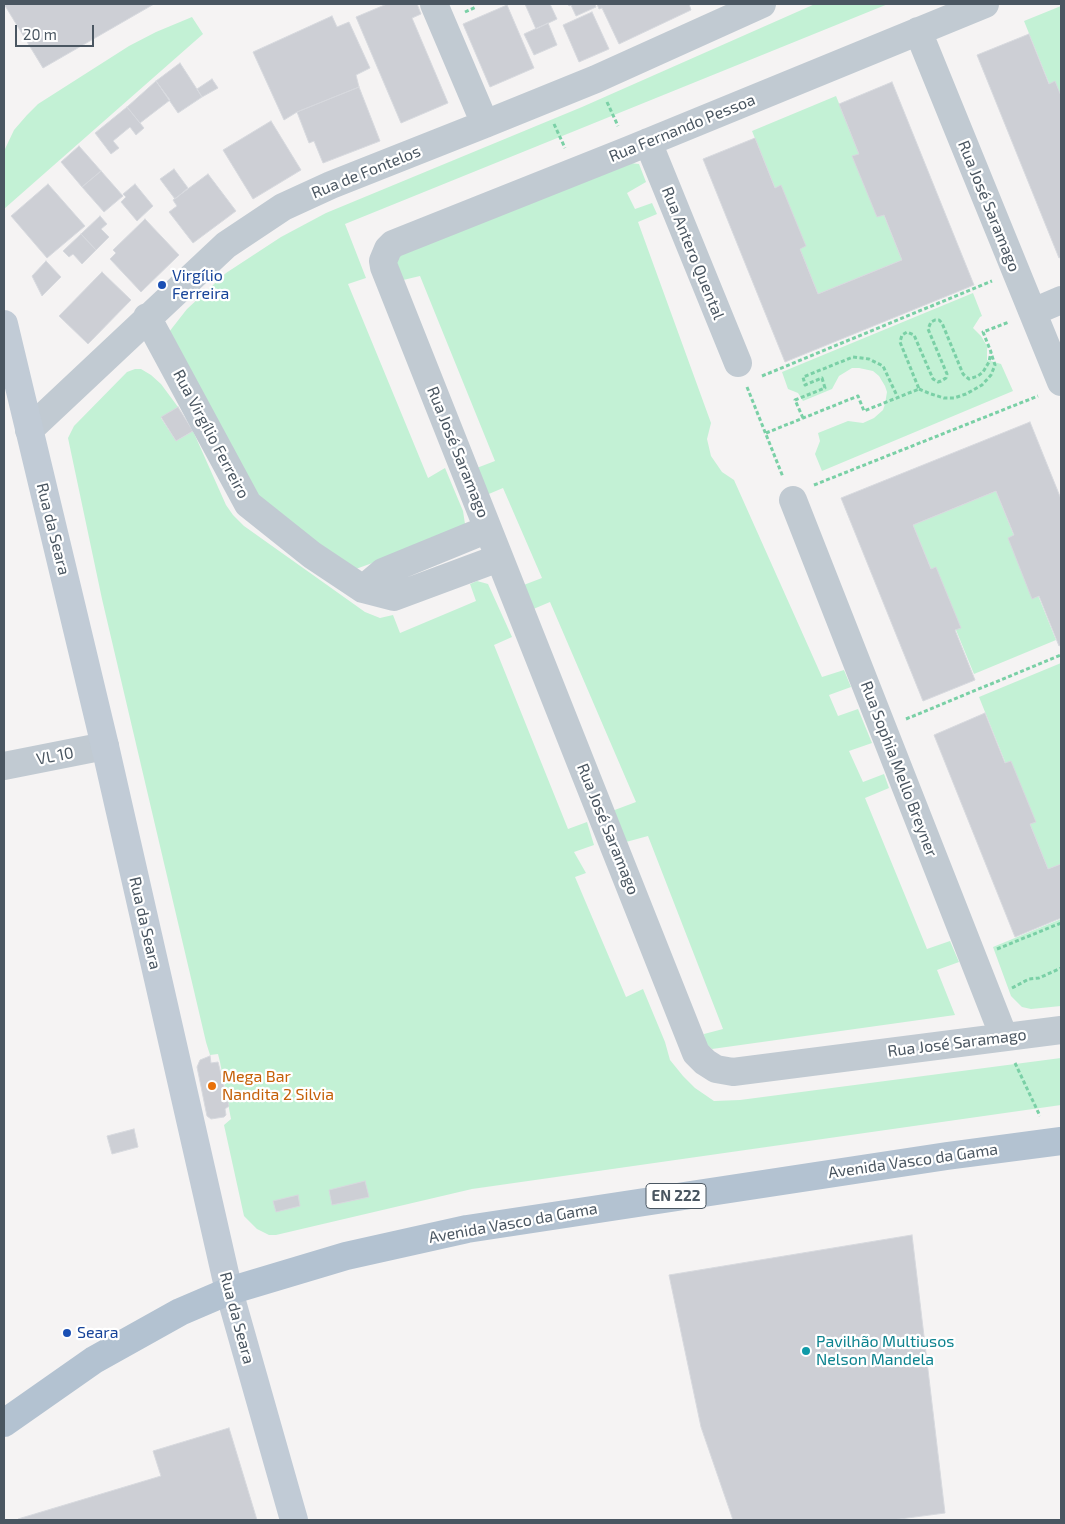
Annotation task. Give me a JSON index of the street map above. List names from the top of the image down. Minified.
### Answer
{"streets":{"main road":["Avenida Vasco da Gama","EN 222"],"street":["Rua Fernando Pessoa","Rua de Fontelos","Rua José Saramago","Rua Antero Quental","Rua Virgílio Ferreiro","Rua da Seara","VL 10","Rua Sophia Mello Breyner"]},"crossings":[["Rua Fernando Pessoa","Rua José Saramago"],["Rua Fernando Pessoa","Rua Antero Quental"],["Rua de Fontelos","Rua Virgílio Ferreiro"],["Rua de Fontelos","Rua da Seara"],["Rua José Saramago","Rua Virgílio Ferreiro"],["Rua José Saramago","Rua Sophia Mello Breyner"],["Rua da Seara","VL 10"],["Rua da Seara","Avenida Vasco da Gama"]],"places":["Virgílio Ferreira","Mega Bar Nandita 2 Silvia","Seara","Pavilhão Multiusos Nelson Mandela"],"scale_bar":"20 m"}
